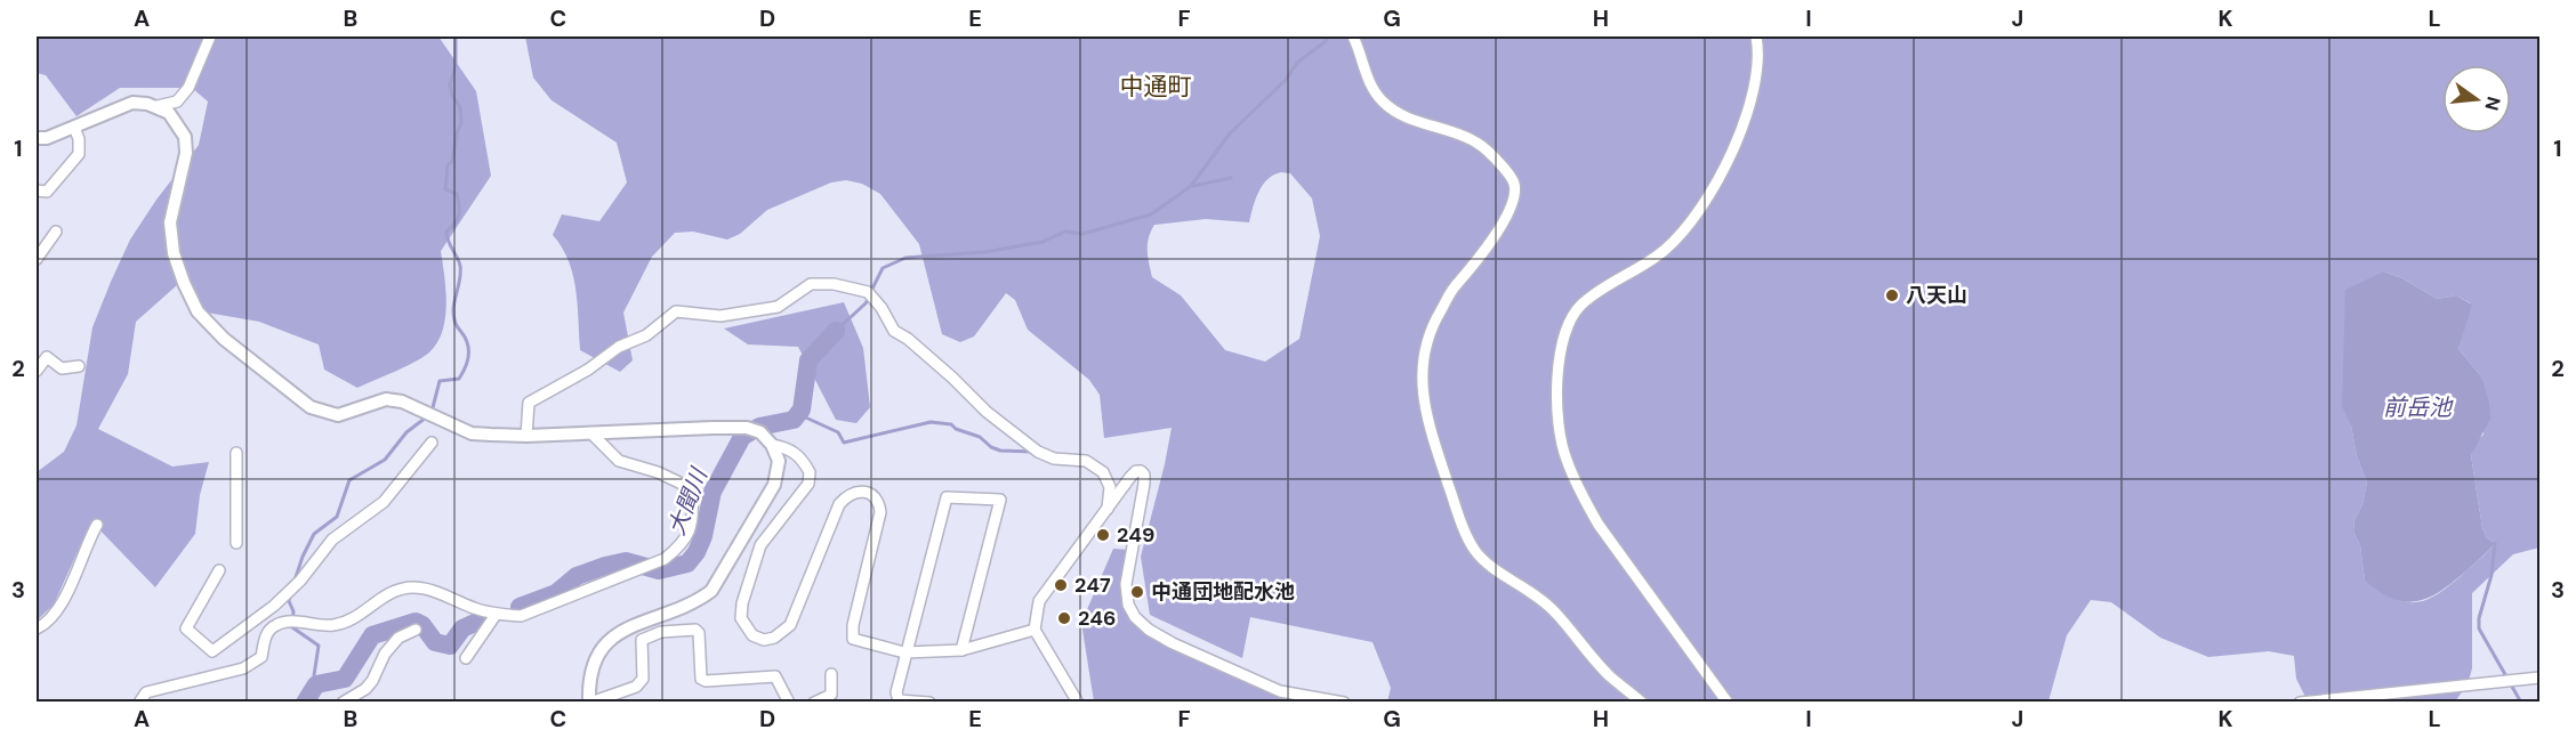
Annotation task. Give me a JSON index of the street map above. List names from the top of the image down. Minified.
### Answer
{"districts":["中通町"],"water":["前岳池","大聞川"],"places":["八天山","249","247","中通団地配水池","246"],"north":"right","grid":{"columns":["A","B","C","D","E","F","G","H","I","J","K","L"],"rows":["1","2","3"]}}
